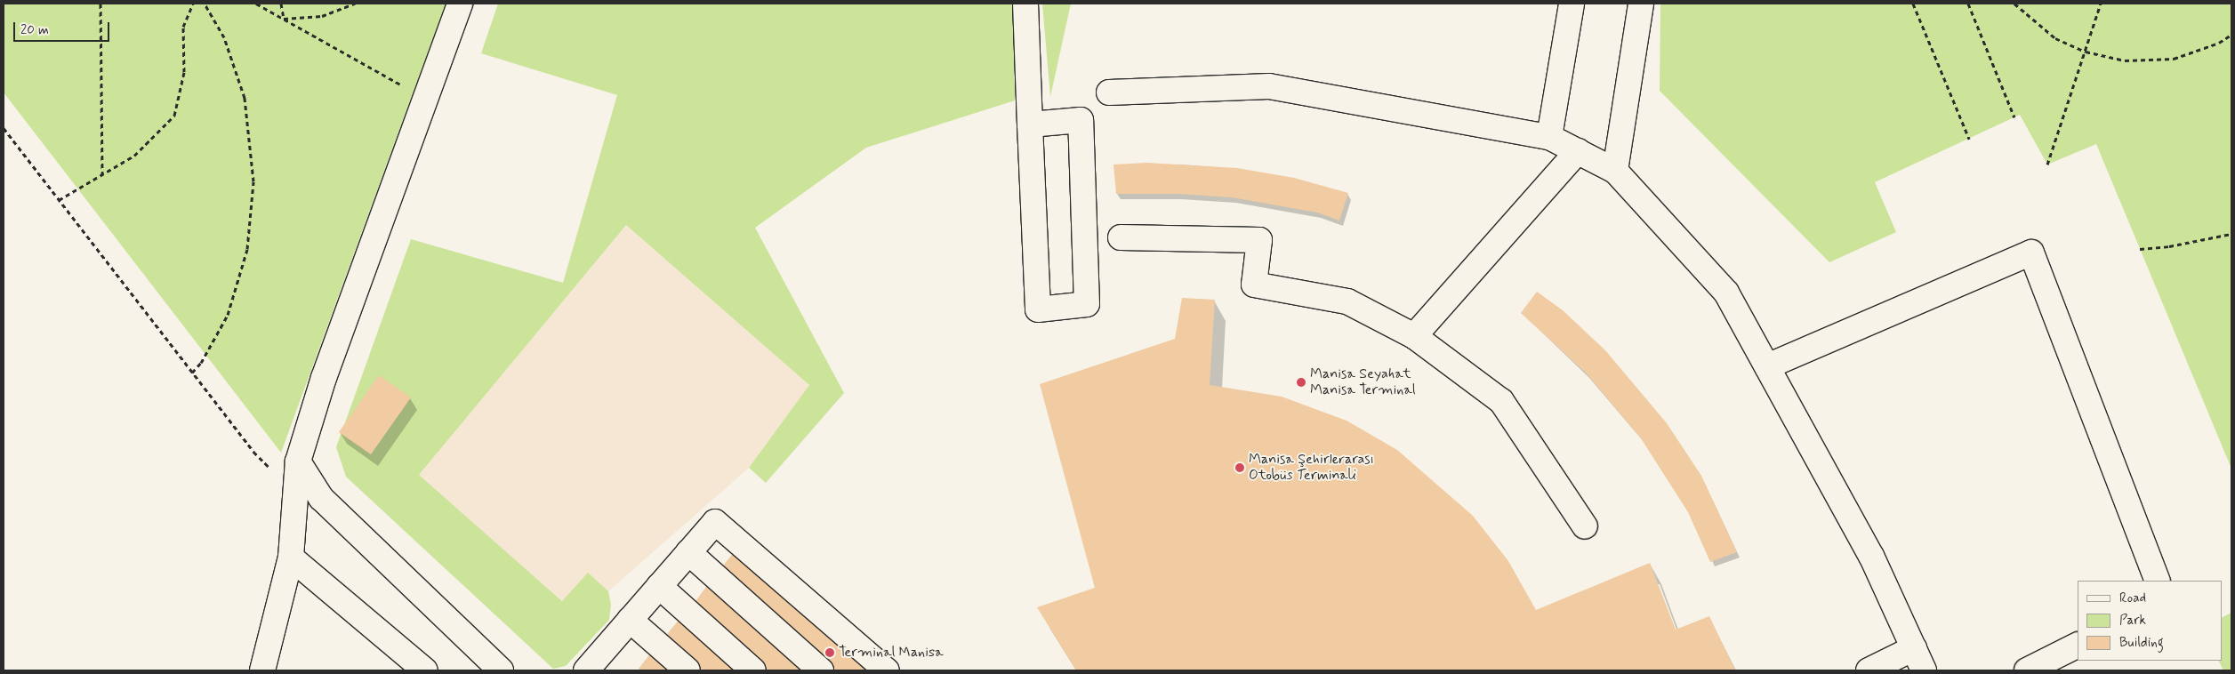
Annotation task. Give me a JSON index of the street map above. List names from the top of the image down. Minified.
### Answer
{"places":["Manisa Seyahat Manisa Terminal","Manisa Şehirlerarası Otobüs Terminali","Terminal Manisa"],"legend":["Road","Park","Building"],"scale_bar":"20 m"}
